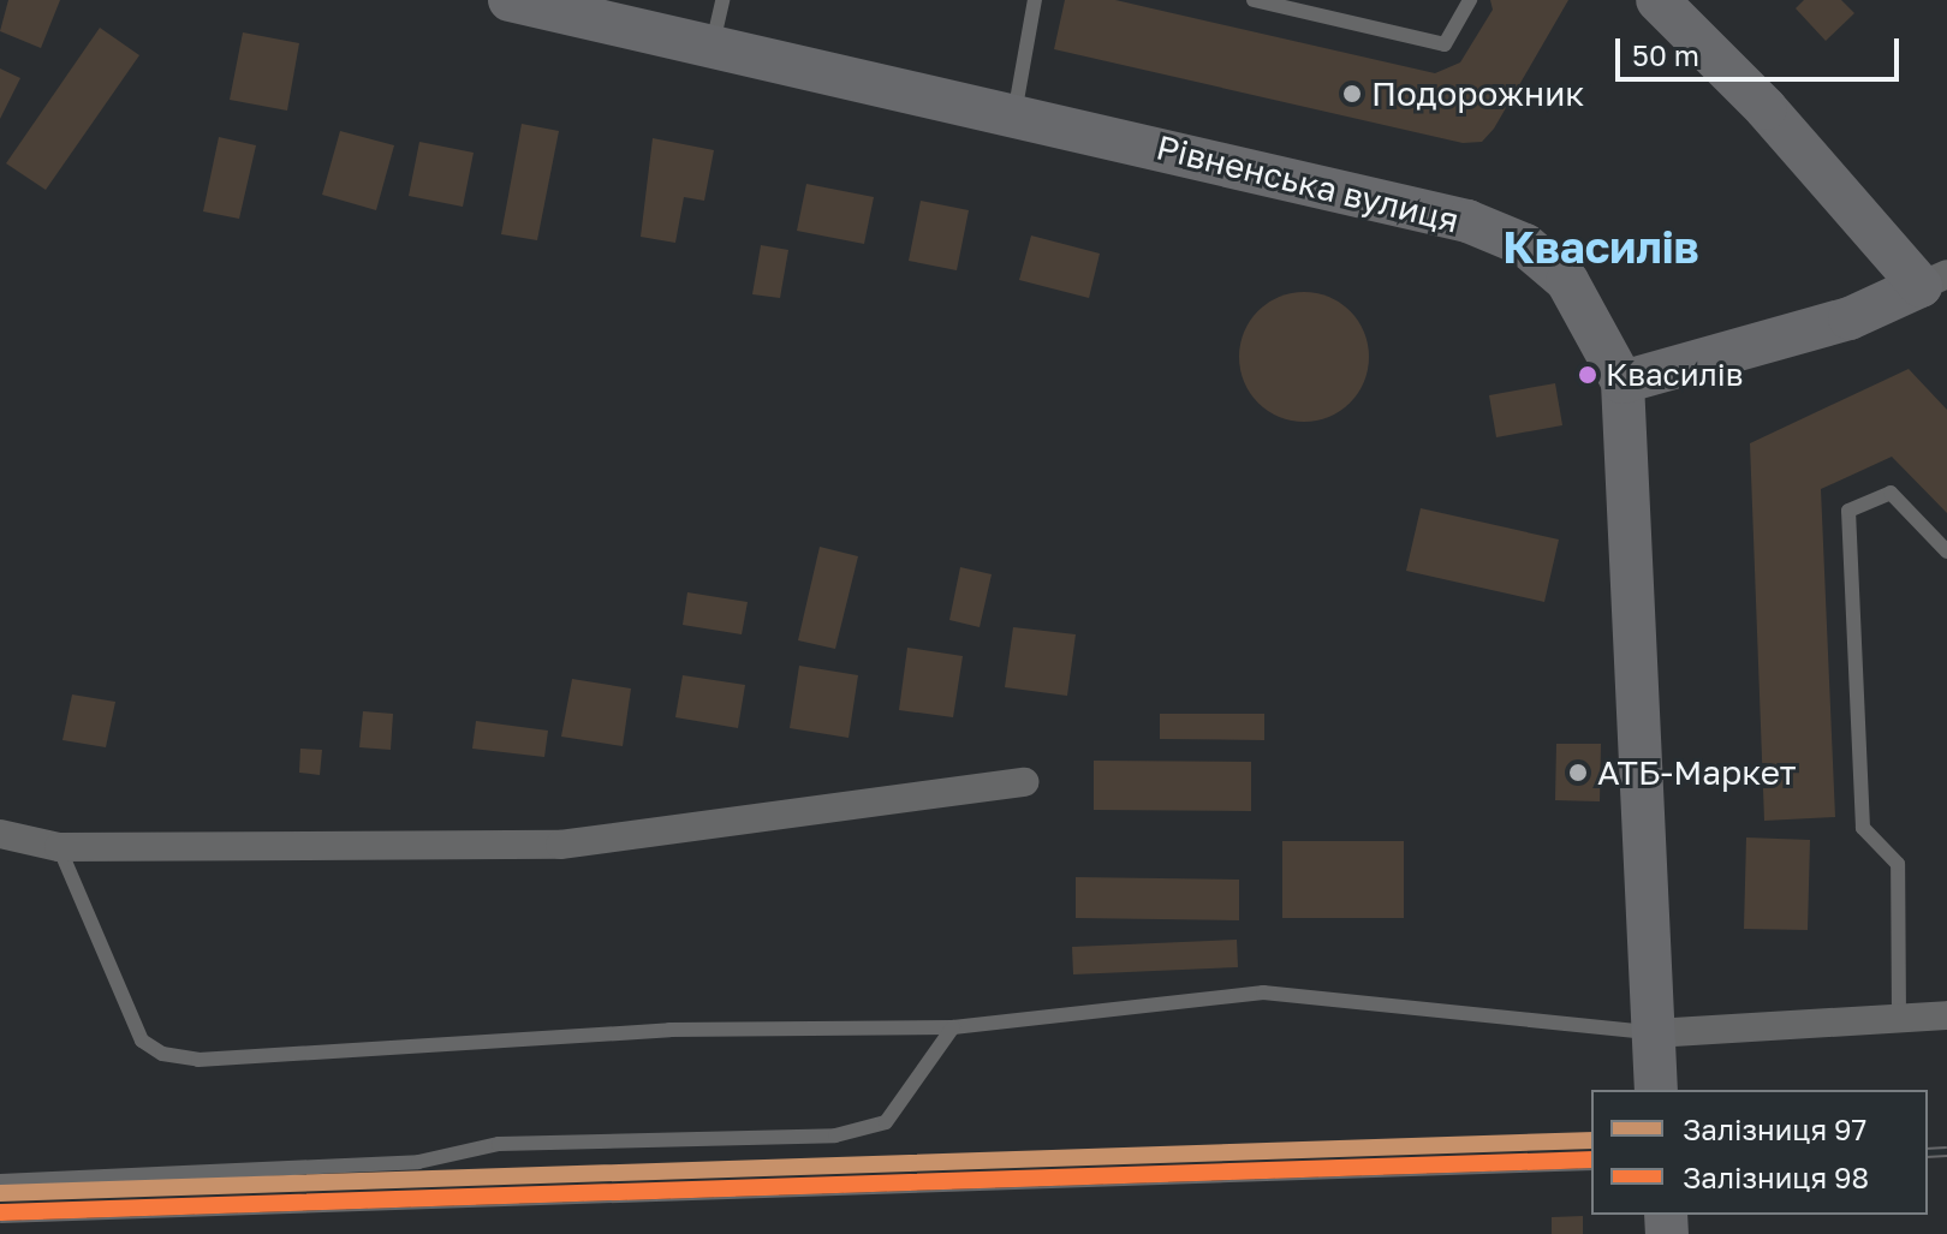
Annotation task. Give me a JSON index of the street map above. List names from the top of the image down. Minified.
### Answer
{"streets":{"main road":["Рівненська вулиця"]},"districts":["Квасилів"],"places":["Подорожник","Квасилів","АТБ-Маркет"],"lines":["rail line 97","rail line 98"],"legend":["Залізниця 97","Залізниця 98"],"scale_bar":"50 m"}
